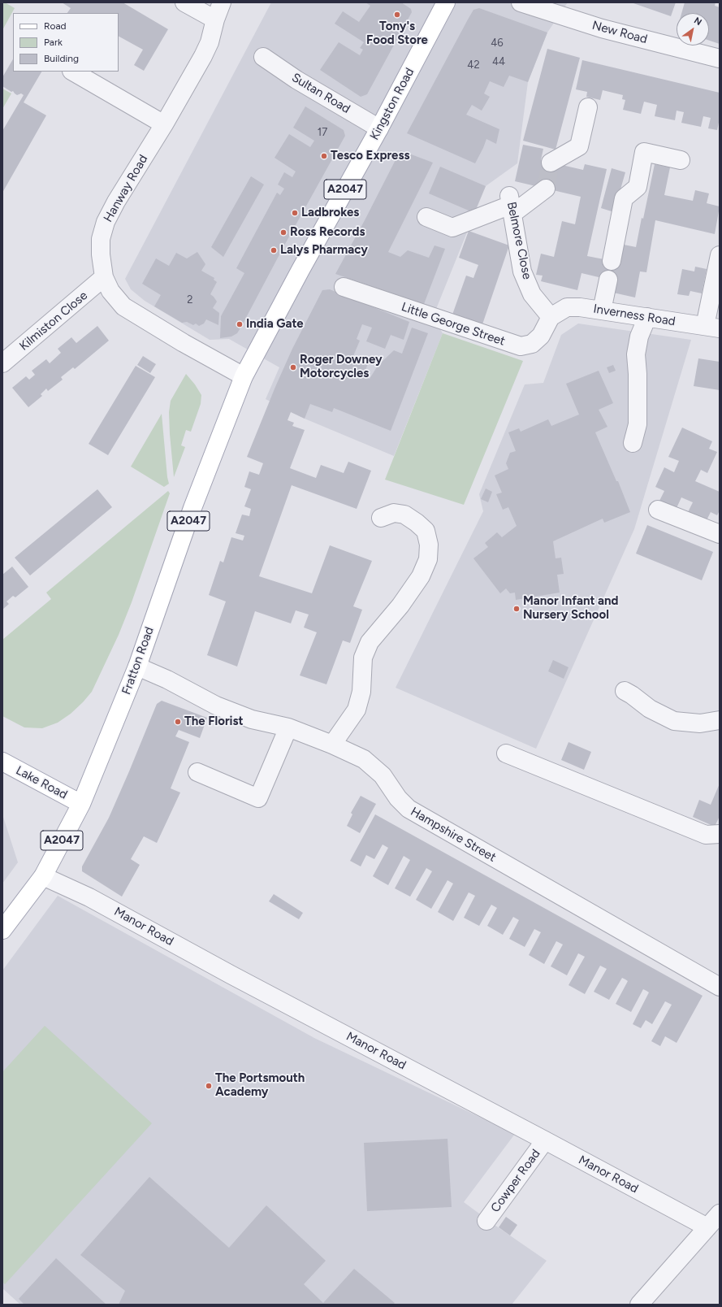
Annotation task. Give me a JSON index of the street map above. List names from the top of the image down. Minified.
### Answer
{"streets":{"main road":["Kingston Road","A2047","Fratton Road","Lake Road"],"street":["New Road","Sultan Road","Hanway Road","Belmore Close","Inverness Road","Kilmiston Close","Little George Street","Hampshire Street","Manor Road","Cowper Road"]},"crossings":[["Sultan Road","Kingston Road"],["Kingston Road","Hanway Road"],["Kingston Road","Fratton Road"],["Hanway Road","Kilmiston Close"],["Hanway Road","Fratton Road"],["Belmore Close","Inverness Road"],["Belmore Close","Little George Street"],["Inverness Road","Little George Street"],["Fratton Road","Lake Road"],["Fratton Road","Hampshire Street"],["Fratton Road","Manor Road"],["Manor Road","Cowper Road"]],"places":["Tony's Food Store","Tesco Express","Ladbrokes","Ross Records","Lalys Pharmacy","India Gate","Roger Downey Motorcycles","Manor Infant and Nursery School","The Florist","The Portsmouth Academy"],"house_numbers":["46","44","42","17","2"],"legend":["Road","Park","Building"],"north":"top right"}
